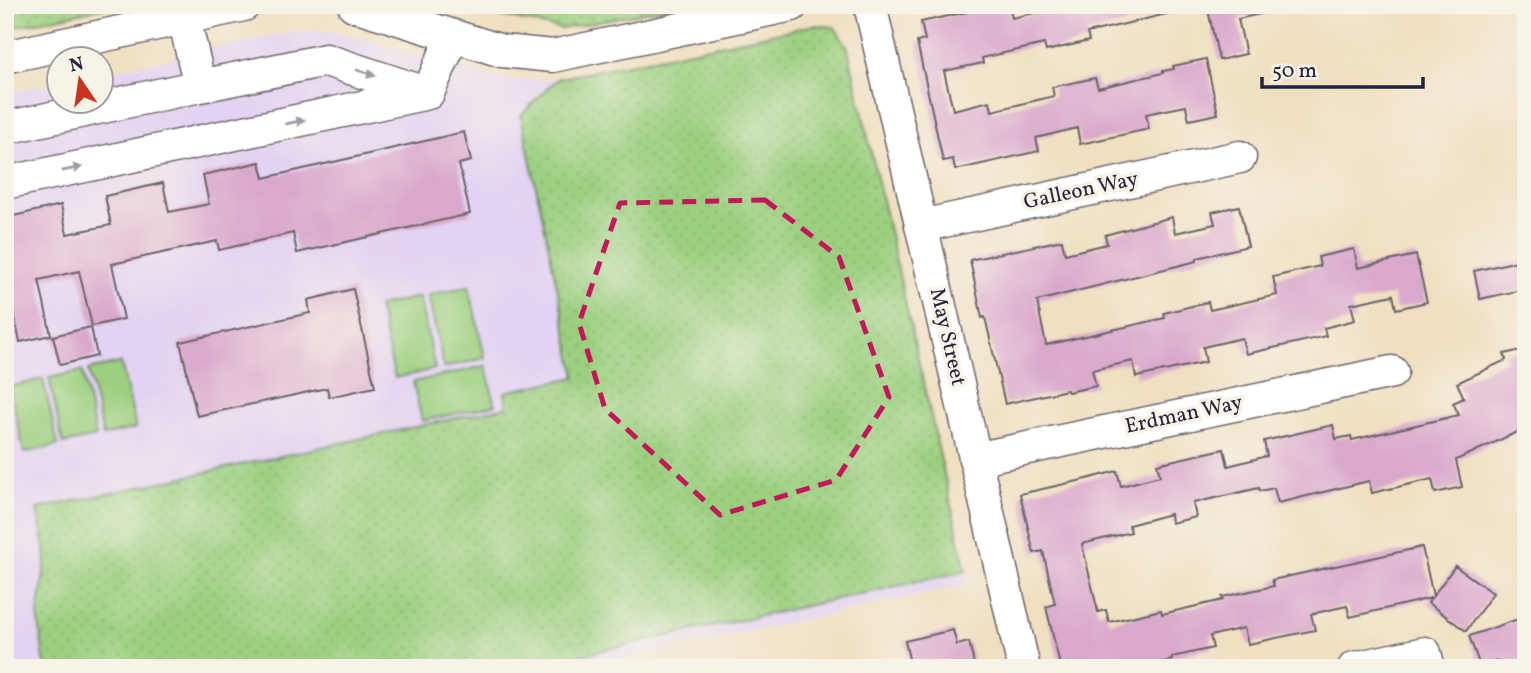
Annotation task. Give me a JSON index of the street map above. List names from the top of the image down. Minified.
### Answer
{"streets":{"street":["Galleon Way","May Street","Erdman Way"]},"crossings":[["Galleon Way","May Street"],["May Street","Erdman Way"]],"scale_bar":"50 m","north":"top"}
